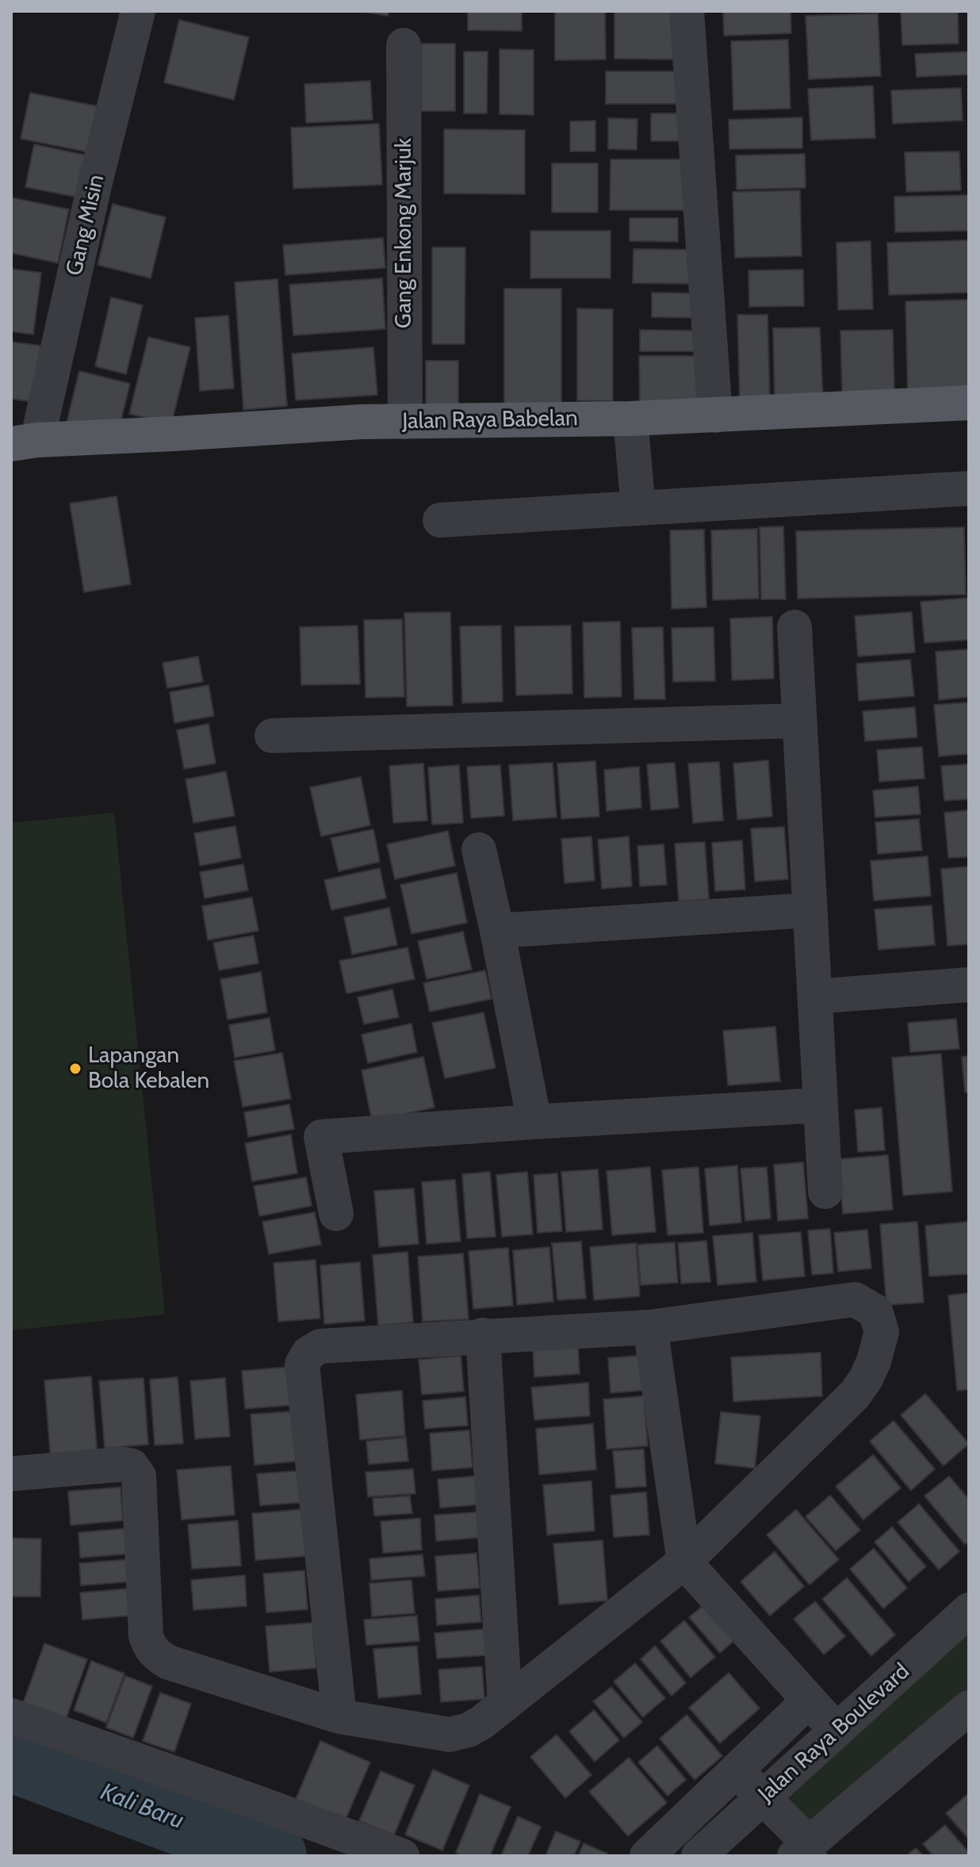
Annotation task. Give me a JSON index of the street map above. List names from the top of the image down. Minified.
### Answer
{"streets":{"main road":["Jalan Raya Babelan"],"street":["Gang Misin","Gang Enkong Marjuk","Jalan Raya Boulevard"]},"crossings":[["Gang Misin","Jalan Raya Babelan"],["Gang Enkong Marjuk","Jalan Raya Babelan"]],"water":["Kali Baru"],"places":["Lapangan Bola Kebalen"]}
